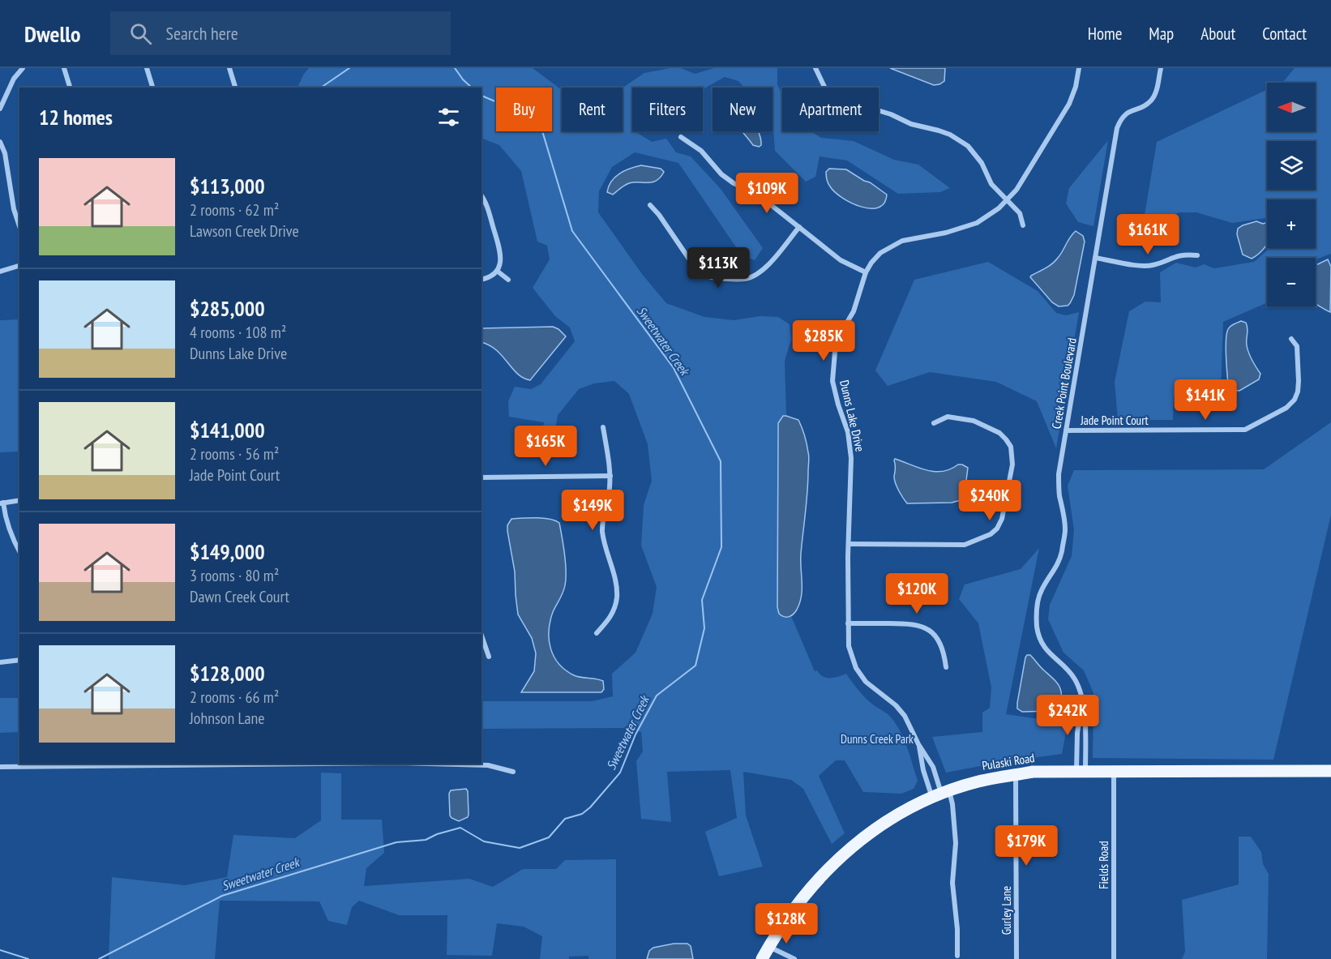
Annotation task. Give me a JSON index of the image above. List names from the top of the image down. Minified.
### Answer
{"streets":{"main road":["Pulaski Road"],"street":["Creek Point Boulevard","Dunns Lake Drive","Jade Point Court","Fields Road","Gurley Lane"]},"crossings":[["Creek Point Boulevard","Jade Point Court"],["Creek Point Boulevard","Pulaski Road"],["Pulaski Road","Fields Road"],["Pulaski Road","Gurley Lane"]],"water":["Sweetwater Creek"],"parks":["Dunns Creek Park"],"north":"left","page":{"header":"Dwello","search":"Search here","nav":["Home","Map","About","Contact"],"map_buttons":["+","−"],"chip":["Buy","Rent","Filters","New","Apartment"],"heading":"12 homes","list":[{"name":"$113,000","note":"2 rooms · 62 m² · Lawson Creek Drive"},{"name":"$285,000","note":"4 rooms · 108 m² · Dunns Lake Drive"},{"name":"$141,000","note":"2 rooms · 56 m² · Jade Point Court"},{"name":"$149,000","note":"3 rooms · 80 m² · Dawn Creek Court"},{"name":"$128,000","note":"2 rooms · 66 m² · Johnson Lane"}],"price":["$109K","$161K","$113K","$285K","$141K","$165K","$240K","$149K","$120K","$242K","$179K","$128K"]}}
